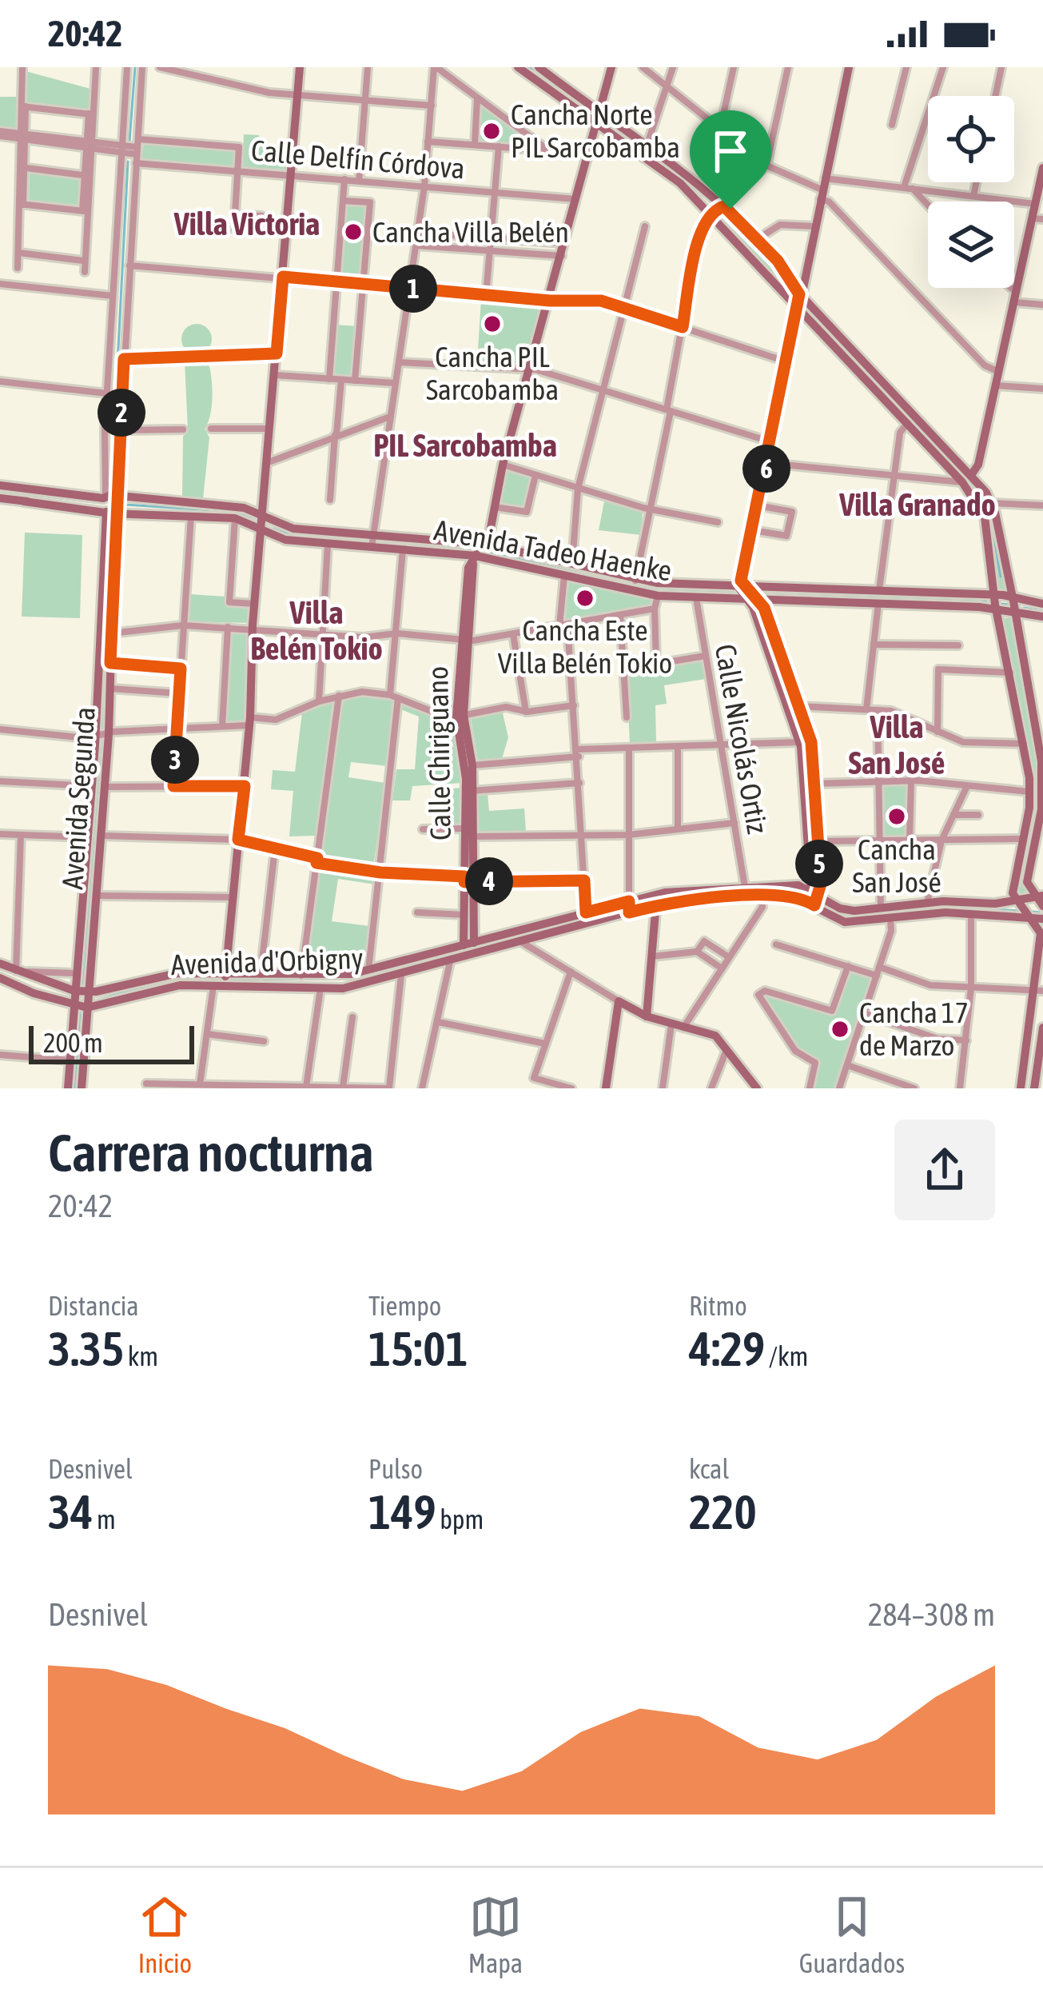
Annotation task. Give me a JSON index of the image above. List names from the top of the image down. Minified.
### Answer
{"streets":{"main road":["Avenida Tadeo Haenke","Calle Chiriguano","Avenida Segunda","Avenida d'Orbigny"],"street":["Calle Delfín Córdova","Calle Nicolás Ortiz"]},"crossings":[["Calle Delfín Córdova","Calle Chiriguano"],["Avenida Tadeo Haenke","Calle Nicolás Ortiz"],["Avenida Tadeo Haenke","Calle Chiriguano"],["Avenida Tadeo Haenke","Avenida Segunda"],["Calle Nicolás Ortiz","Avenida d'Orbigny"],["Calle Chiriguano","Avenida d'Orbigny"],["Avenida Segunda","Avenida d'Orbigny"]],"districts":["Villa Victoria","PIL Sarcobamba","Villa Granado","Villa Belén Tokio","Villa San José"],"places":["Cancha Norte PIL Sarcobamba","Cancha Villa Belén","Cancha PIL Sarcobamba","Cancha Este Villa Belén Tokio","Cancha San José","Cancha 17 de Marzo"],"scale_bar":"200 m","page":{"status":"20:42","pins":["1","2","6","3","5","4"],"scale":"200 m","heading":["Carrera nocturna","20:42"],"stats":[["Distancia","3.35 km"],["Tiempo","15:01"],["Ritmo","4:29 /km"],["Desnivel","34 m"],["Pulso","149 bpm"],["kcal","220"]],"chart":["Desnivel","284–308 m"],"tabs":["Inicio","Mapa","Guardados"]}}
